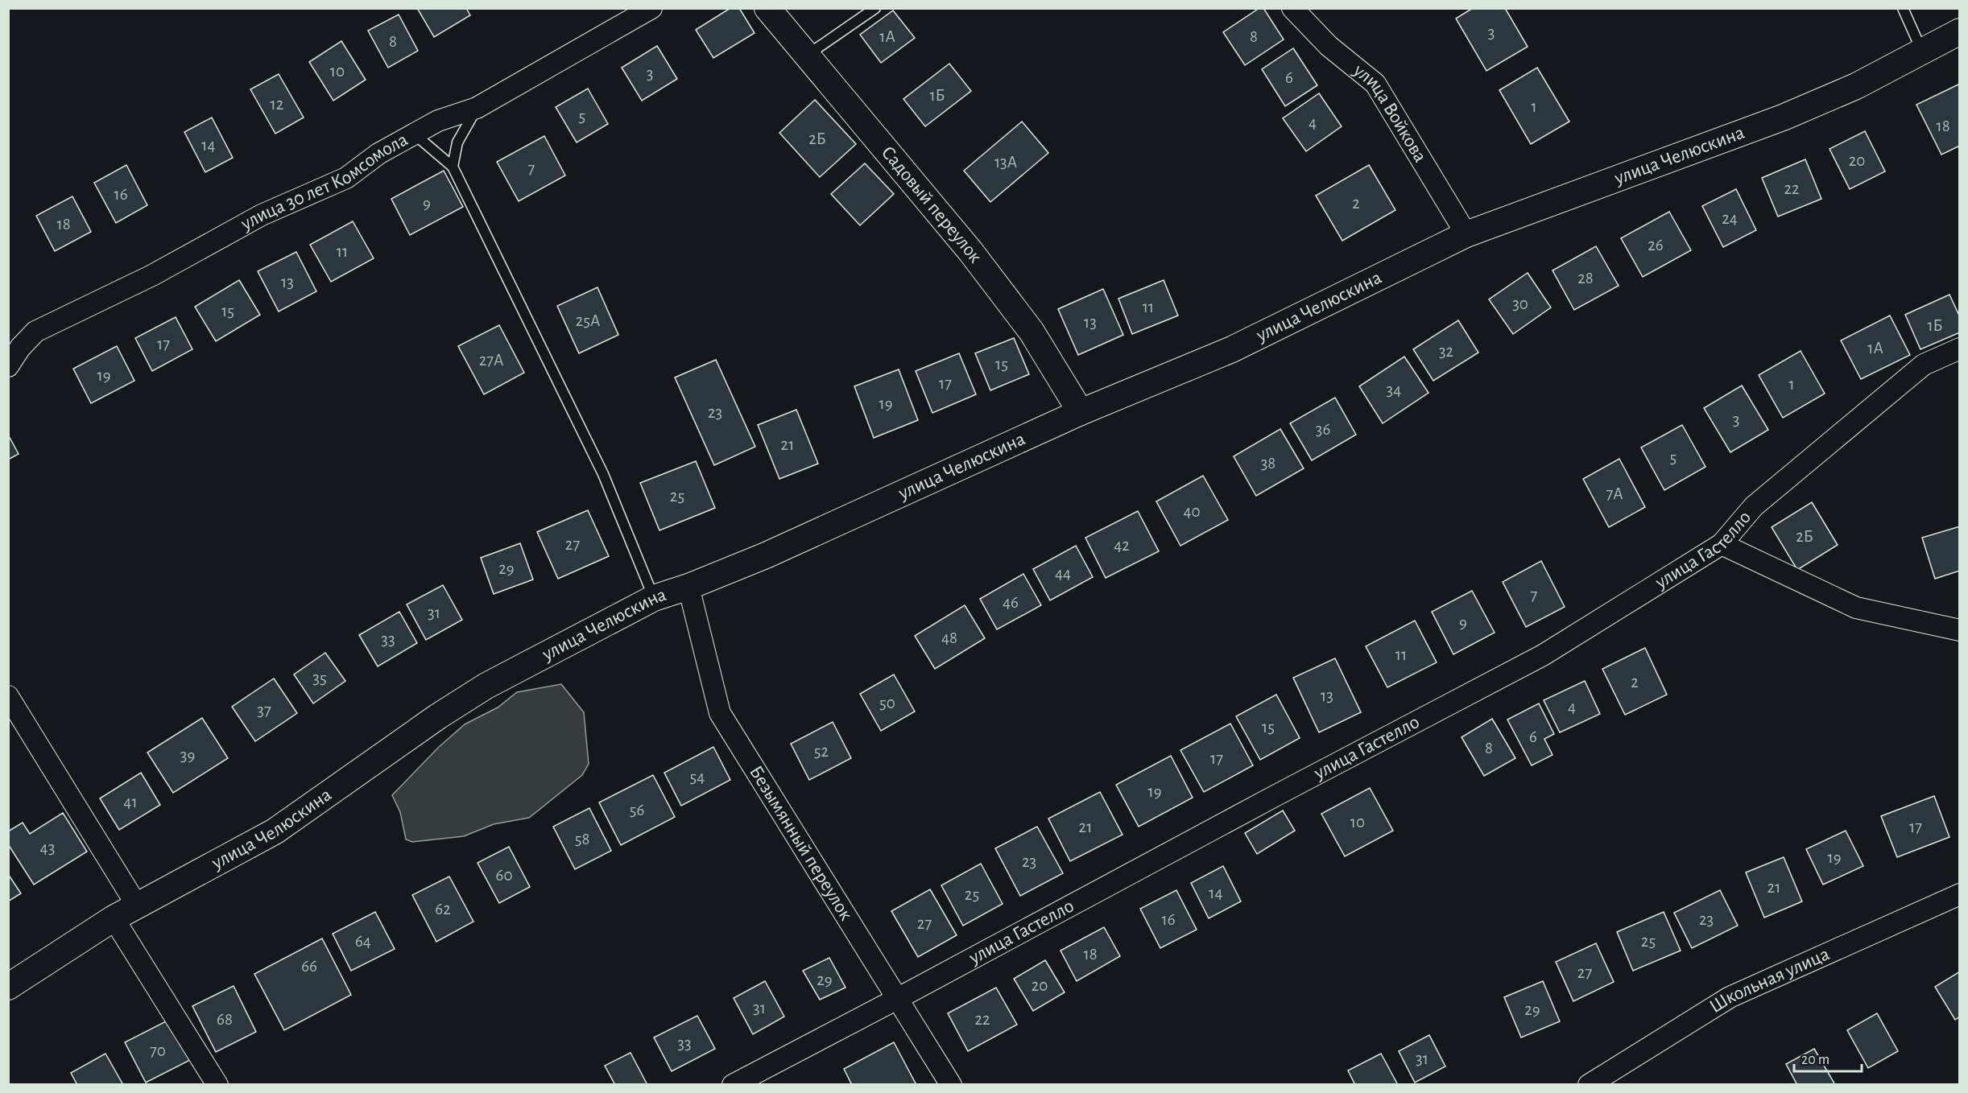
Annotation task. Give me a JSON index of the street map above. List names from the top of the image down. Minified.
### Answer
{"streets":{"street":["улица Войкова","улица Челюскина","улица 30 лет Комсомола","Садовый переулок","улица Гастелло","Безымянный переулок","Школьная улица"]},"crossings":[["улица Войкова","улица Челюскина"],["улица Челюскина","Садовый переулок"],["улица Челюскина","Безымянный переулок"],["улица Гастелло","Безымянный переулок"]],"house_numbers":["3","1А","8","8","10","3","6","1Б","12","1","5","4","18","2Б","14","20","13А","7","22","16","9","2","24","18","26","11","28","13","30","11","15","25А","13","1Б","17","1А","32","27А","15","19","17","1","34","19","23","3","36","21","5","38","7А","25","40","2Б","27","42","29","44","7","46","31","9","48","33","11","35","2","13","50","4","37","15","6","8","52","39","17","54","19","41","56","10","21","17","58","43","19","23","60","21","14","25","62","16","23","27","64","25","18","66","27","29","20","31","29","68","22","33","70","31"],"scale_bar":"20 m"}
